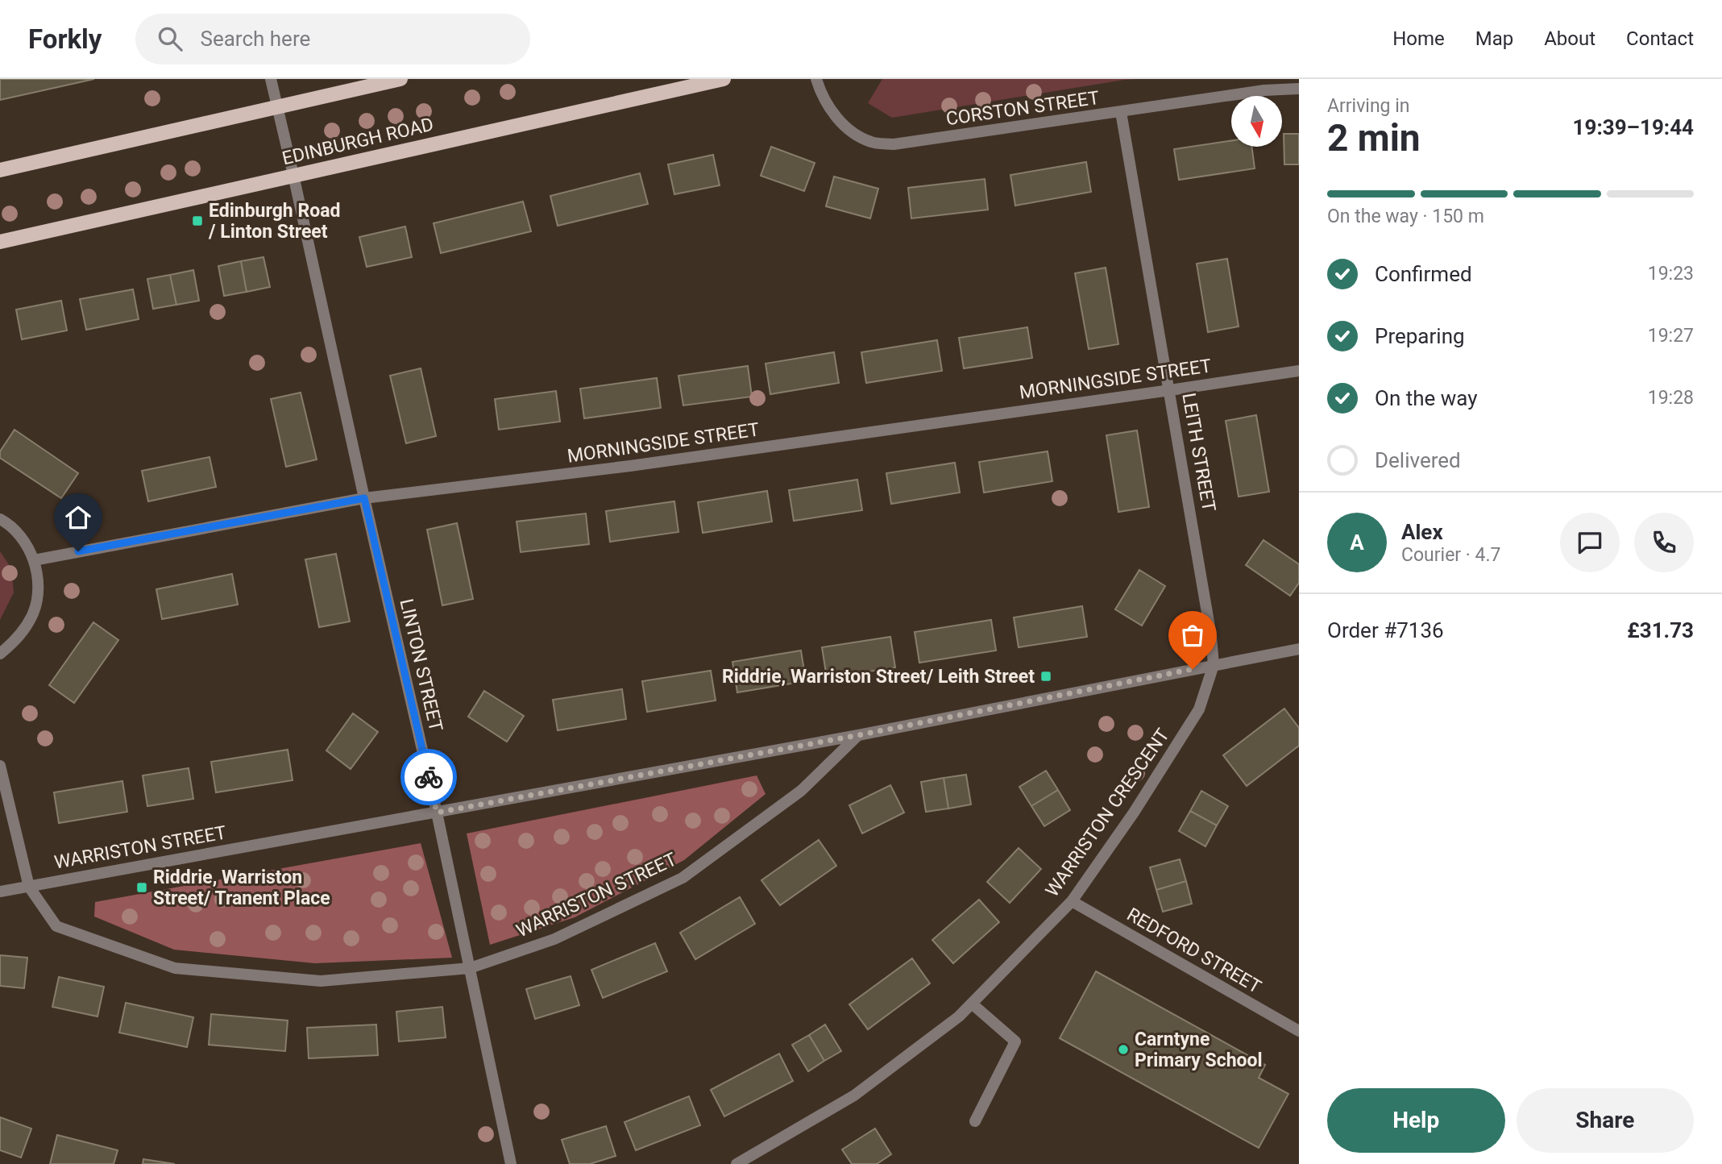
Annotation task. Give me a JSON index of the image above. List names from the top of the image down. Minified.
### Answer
{"streets":{"main road":["EDINBURGH ROAD"],"street":["CORSTON STREET","MORNINGSIDE STREET","LEITH STREET","LINTON STREET","WARRISTON CRESCENT","WARRISTON STREET","REDFORD STREET"]},"crossings":[["CORSTON STREET","LEITH STREET"],["EDINBURGH ROAD","LINTON STREET"],["MORNINGSIDE STREET","LEITH STREET"],["MORNINGSIDE STREET","LINTON STREET"],["LEITH STREET","WARRISTON CRESCENT"],["LEITH STREET","WARRISTON STREET"],["LINTON STREET","WARRISTON STREET"],["WARRISTON CRESCENT","WARRISTON STREET"],["WARRISTON CRESCENT","REDFORD STREET"]],"places":{"transit":["Edinburgh Road / Linton Street","Riddrie, Warriston Street/ Leith Street","Riddrie, Warriston Street/ Tranent Place"],"other":["Carntyne Primary School"]},"north":"bottom","page":{"header":"Forkly","search":"Search here","nav":["Home","Map","About","Contact"],"heading":["2 min","Arriving in","19:39–19:44"],"panel":["Alex","Courier · 4.7","Order #7136","£31.73"],"bar":"On the way · 150 m","list":[["Confirmed","19:23"],["Preparing","19:27"],["On the way","19:28"],"Delivered"],"round":"A","buttons":["Help","Share"]}}
